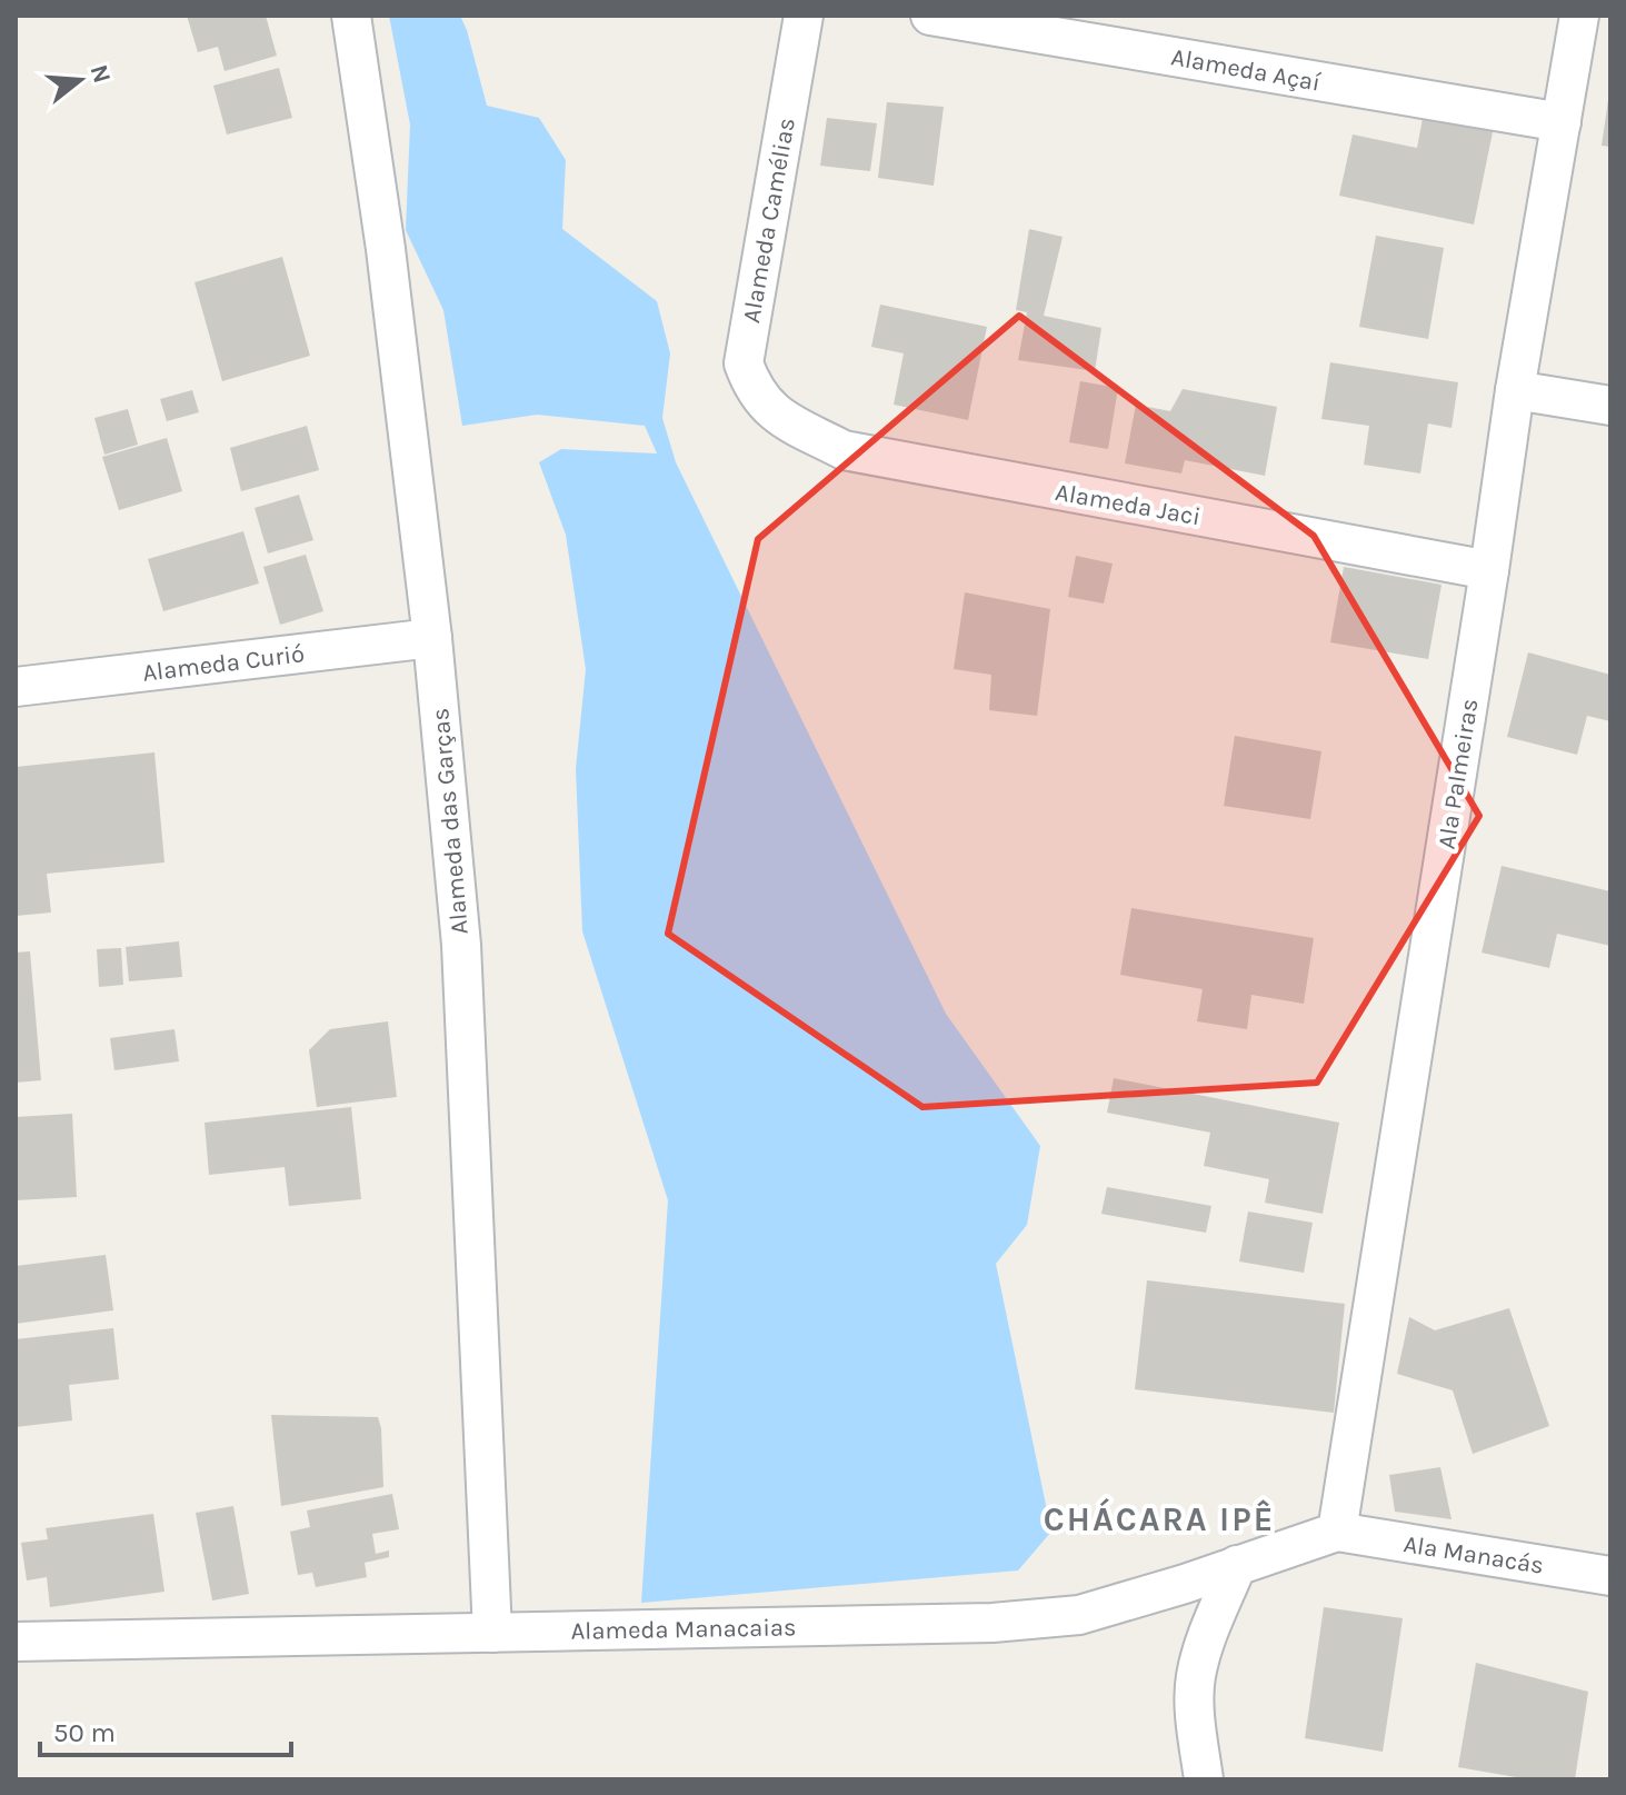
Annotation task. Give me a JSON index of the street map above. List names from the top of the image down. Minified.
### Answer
{"streets":{"street":["Alameda Açaí","Alameda Camélias","Alameda Jaci","Alameda Curió","Ala Palmeiras","Alameda das Garças","Ala Manacás","Alameda Manacaias"]},"crossings":[["Alameda Açaí","Ala Palmeiras"],["Alameda Camélias","Alameda Jaci"],["Alameda Jaci","Ala Palmeiras"],["Alameda Curió","Alameda das Garças"],["Ala Palmeiras","Ala Manacás"],["Ala Palmeiras","Alameda Manacaias"],["Alameda das Garças","Alameda Manacaias"],["Ala Manacás","Alameda Manacaias"]],"districts":["CHÁCARA IPÊ"],"scale_bar":"50 m","north":"right"}
